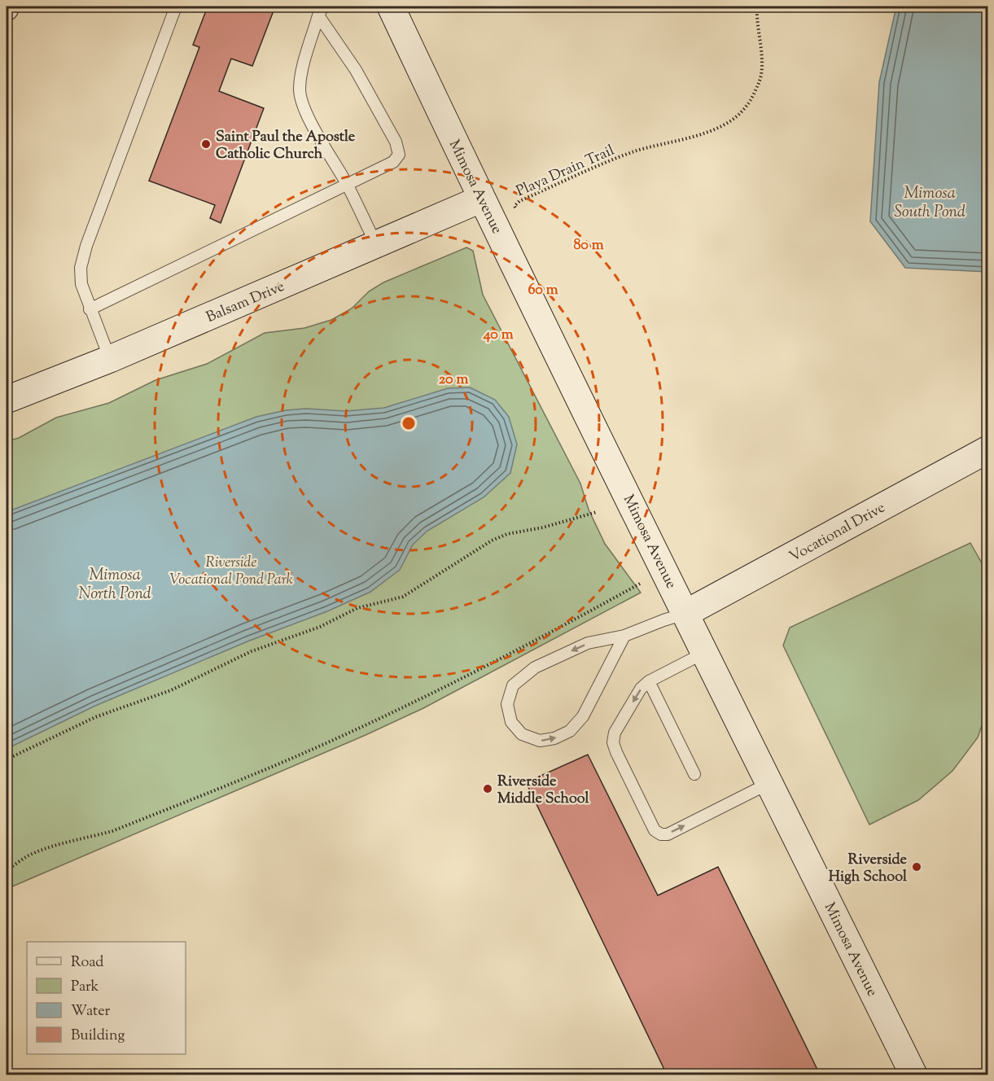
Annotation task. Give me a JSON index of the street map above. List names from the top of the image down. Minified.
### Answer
{"streets":{"street":["Mimosa Avenue","Balsam Drive","Vocational Drive"],"path":["Playa Drain Trail"]},"crossings":[["Mimosa Avenue","Balsam Drive"],["Mimosa Avenue","Vocational Drive"]],"water":["Mimosa South Pond","Mimosa North Pond"],"parks":["Riverside Vocational Pond Park"],"places":["Saint Paul the Apostle Catholic Church","Riverside Middle School","Riverside High School"],"legend":["Road","Park","Water","Building"],"rings":["80 m","60 m","40 m","20 m"]}
